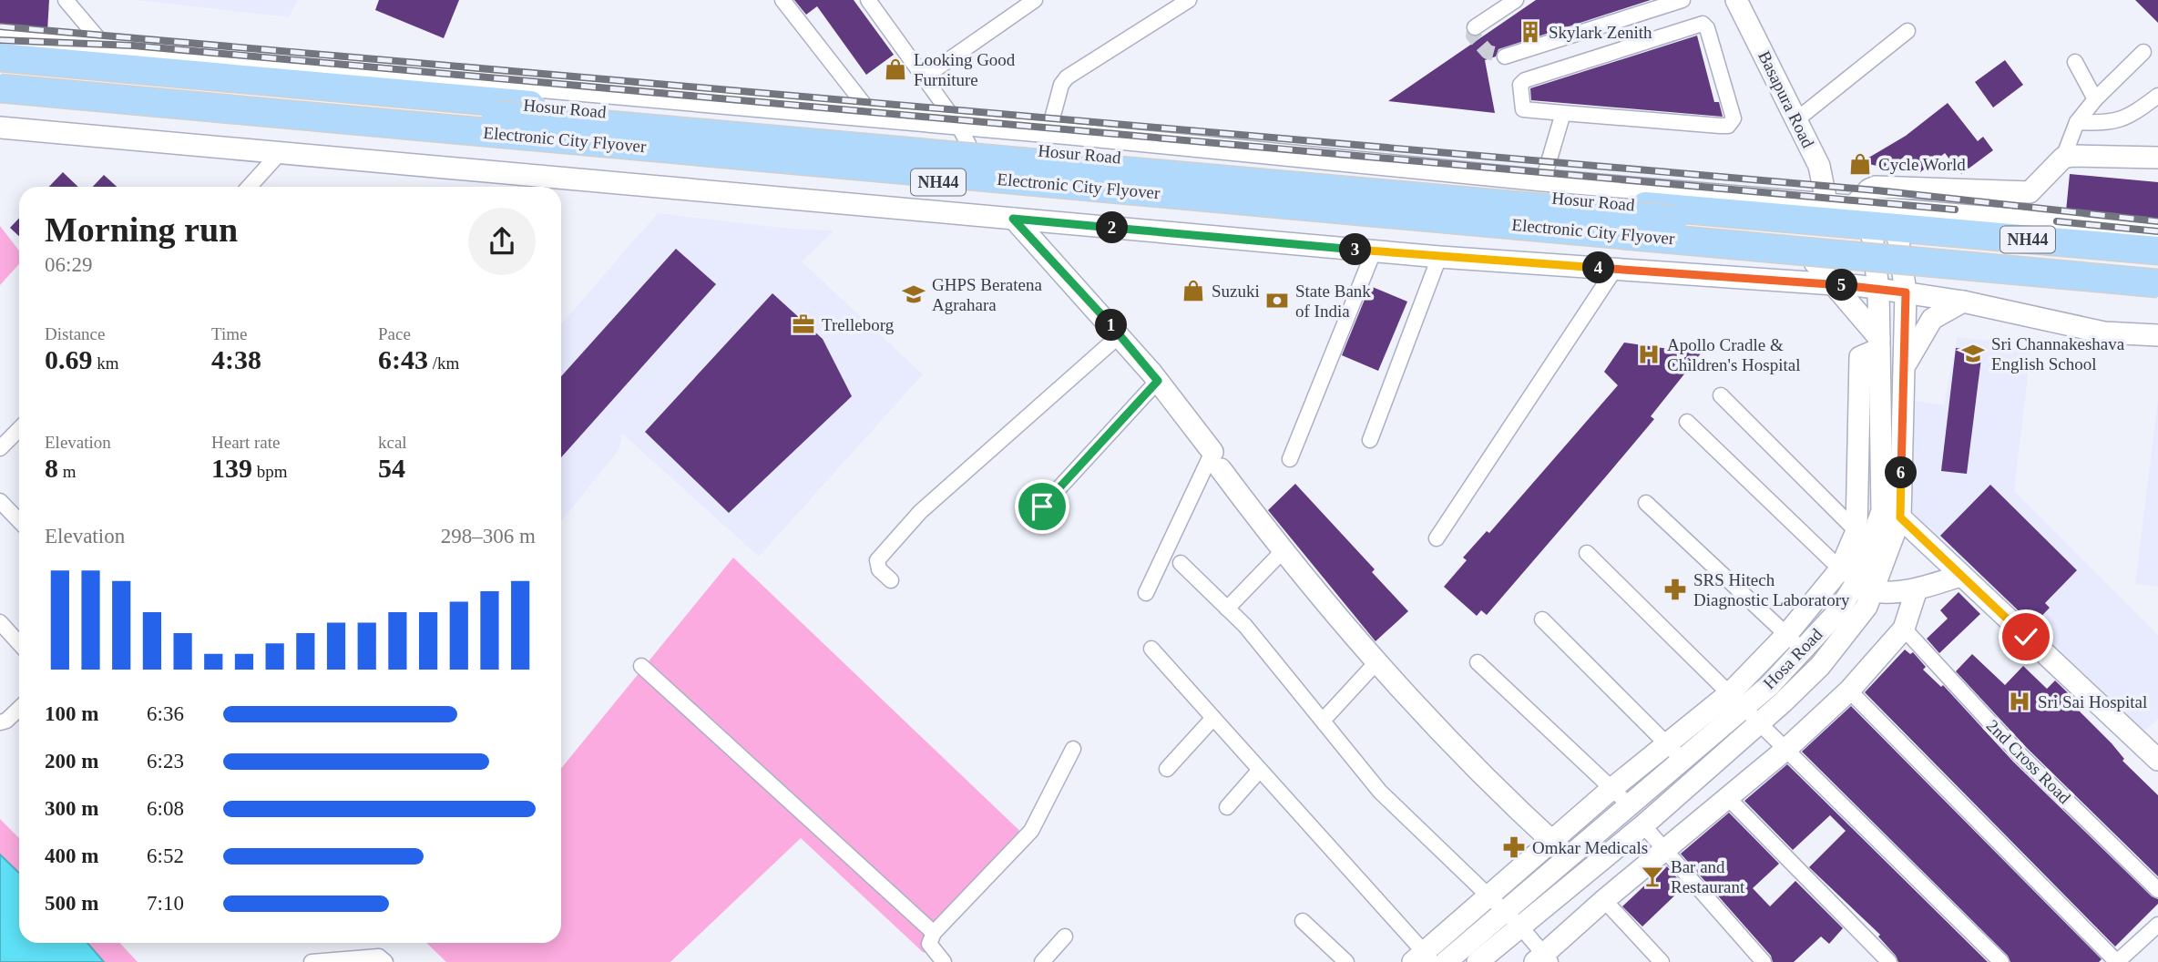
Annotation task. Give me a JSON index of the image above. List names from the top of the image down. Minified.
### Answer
{"streets":{"highway":["Hosur Road","Electronic City Flyover","NH44"],"street":["Basapura Road","Hosa Road","2nd Cross Road"]},"crossings":[["Hosur Road","Hosa Road"],["NH44","Hosa Road"]],"places":{"building":["Skylark Zenith"],"shop":["Looking Good Furniture","Cycle World","Suzuki"],"school or university":["GHPS Beratena Agrahara","Sri Channakeshava English School"],"bank":["State Bank of India"],"office":["Trelleborg"],"hospital":["Apollo Cradle & Children's Hospital","Sri Sai Hospital"],"pharmacy":["SRS Hitech Diagnostic Laboratory","Omkar Medicals"],"bar":["Bar and Restaurant"]},"page":{"heading":["Morning run","06:29"],"pins":["2","3","4","5","1","6"],"stats":[["Distance","0.69 km"],["Time","4:38"],["Pace","6:43 /km"],["Elevation","8 m"],["Heart rate","139 bpm"],["kcal","54"]],"chart":["Elevation","298–306 m"],"list":[{"name":"100 m","note":"6:36"},{"name":"200 m","note":"6:23"},{"name":"300 m","note":"6:08"},{"name":"400 m","note":"6:52"},{"name":"500 m","note":"7:10"}]}}
